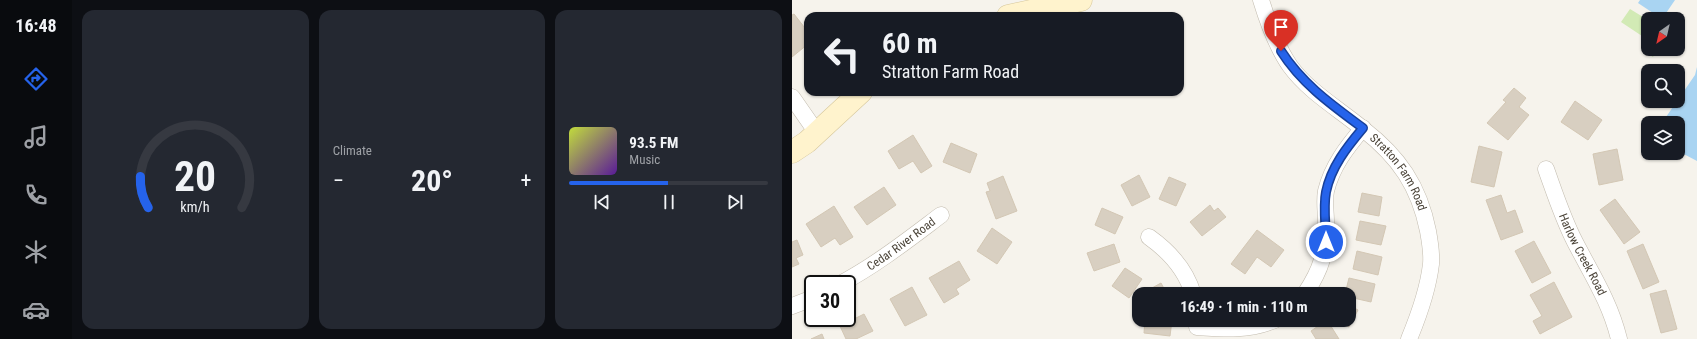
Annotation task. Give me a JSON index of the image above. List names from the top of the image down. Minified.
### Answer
{"streets":{"street":["Stratton Farm Road","Cedar River Road","Harlow Creek Road"]},"north":"bottom left","page":{"tabs":"16:48","tile":"Climate","turn":["60 m","Stratton Farm Road"],"song":["93.5 FM","Music"],"heat":["−","20°","+"],"limit":"30","trip":"16:49 · 1 min · 110 m","gauge":["20","km/h"]}}
